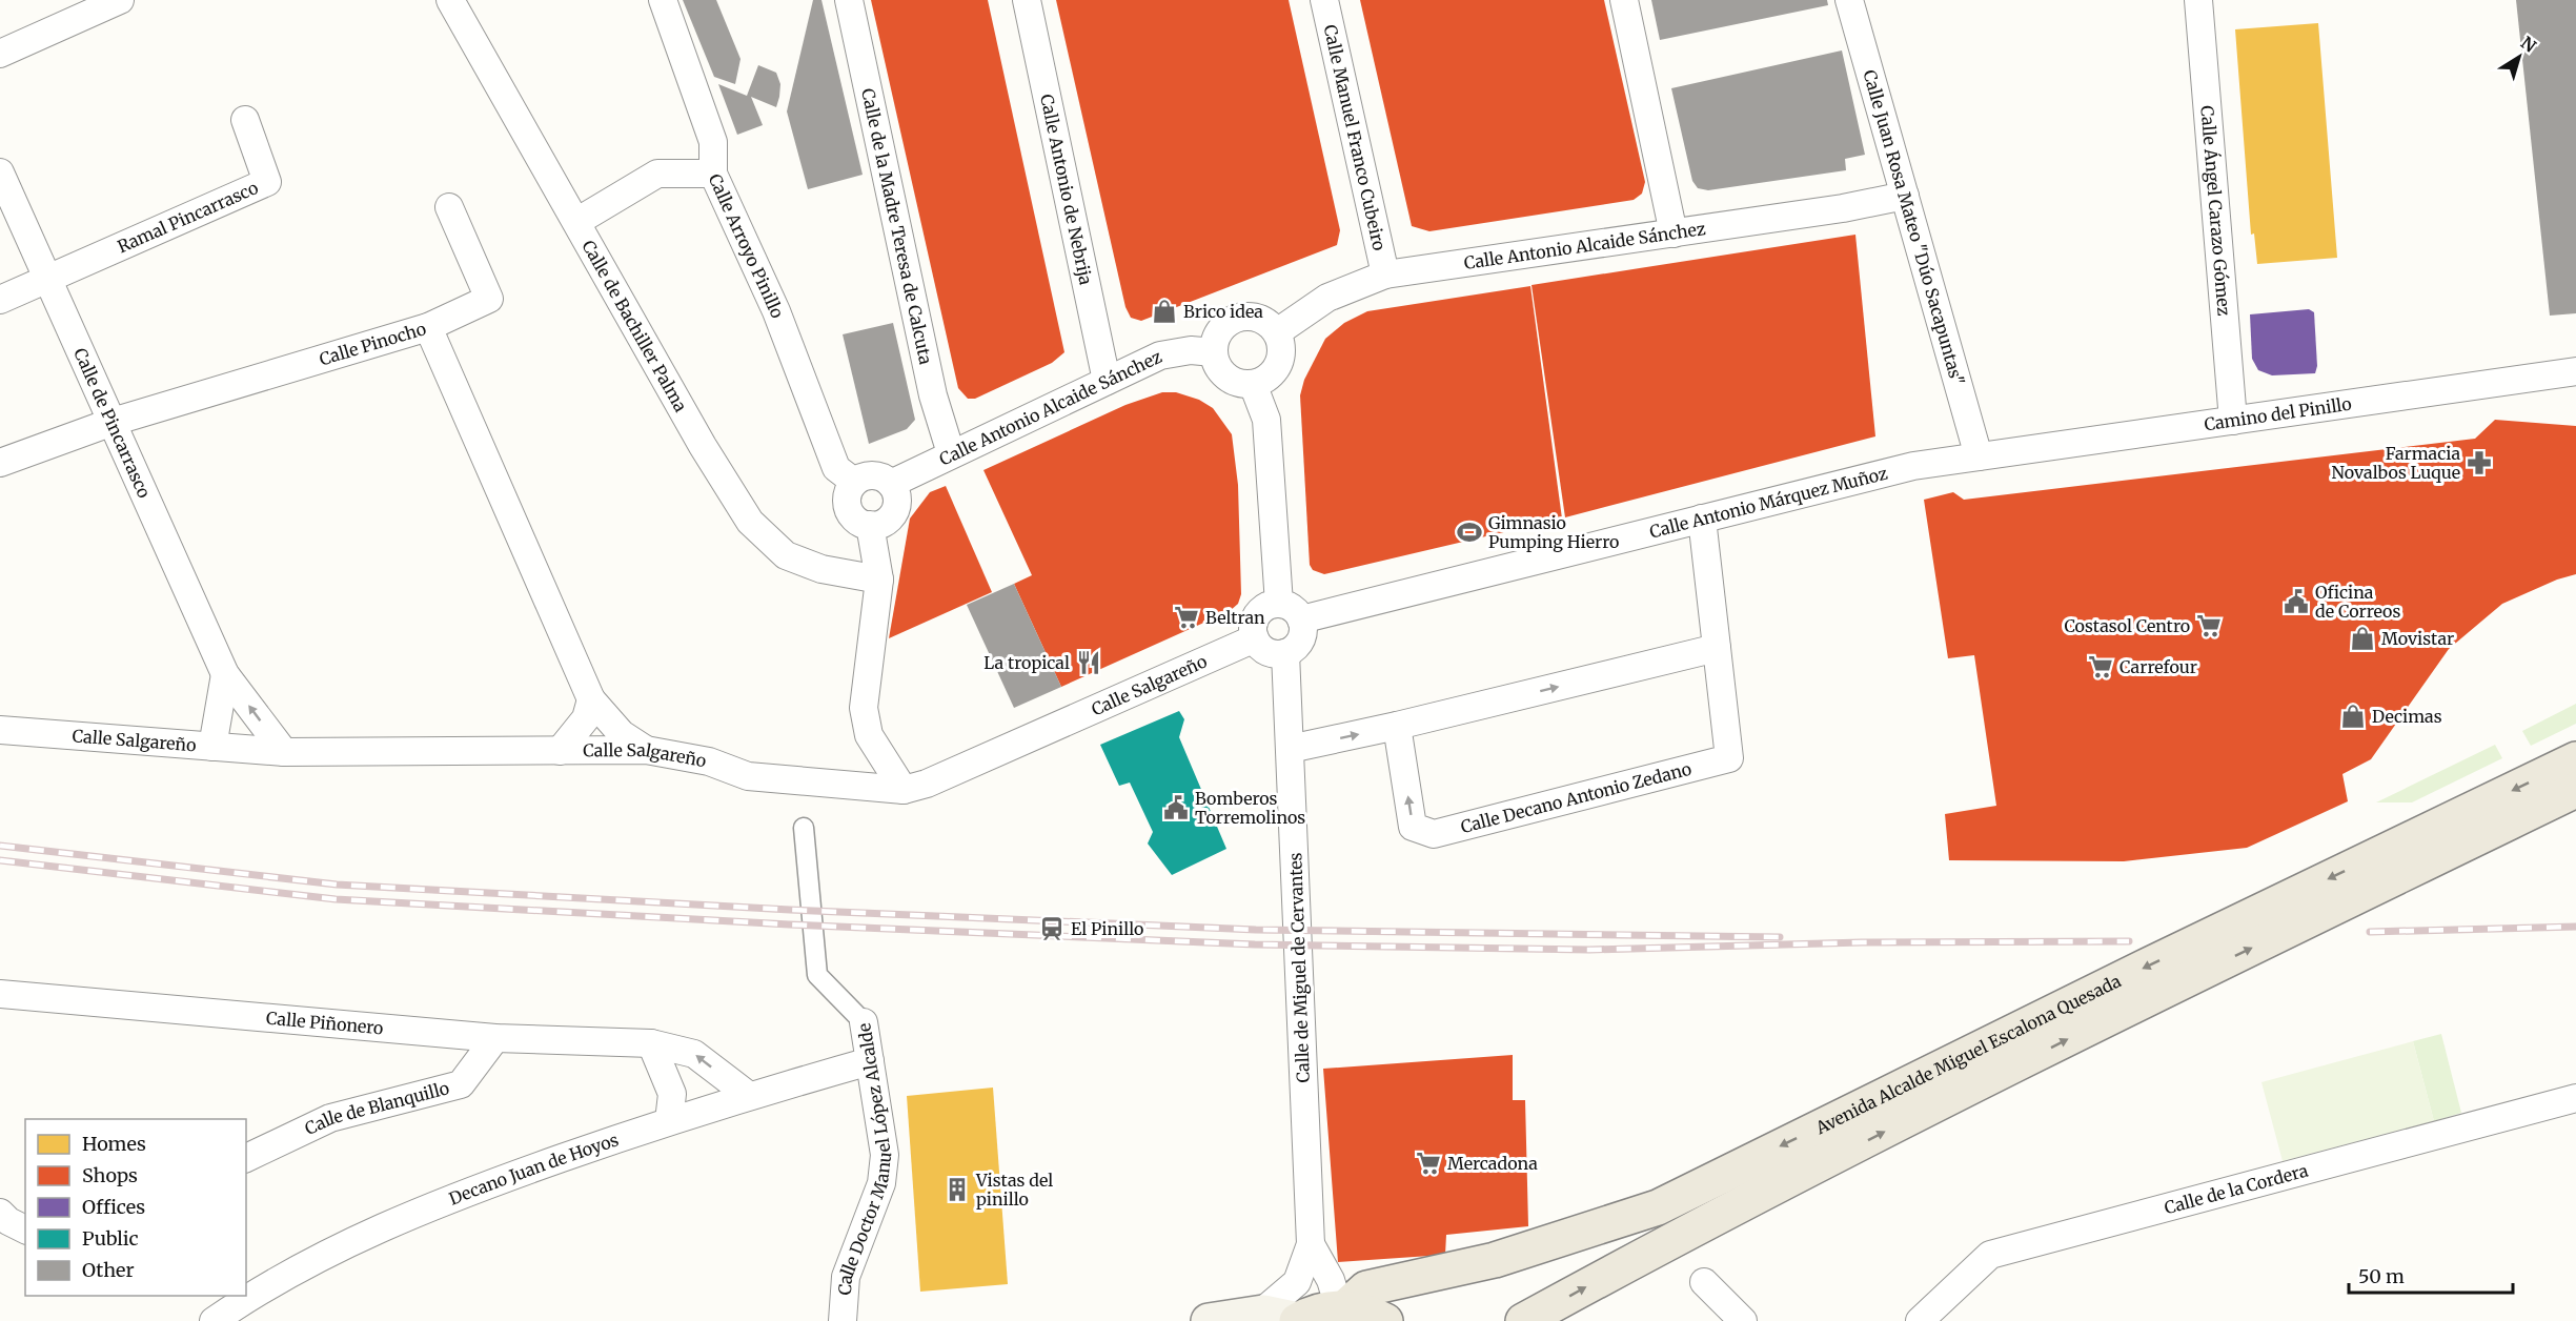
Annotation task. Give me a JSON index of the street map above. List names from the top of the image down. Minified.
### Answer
{"streets":{"main road":["Avenida Alcalde Miguel Escalona Quesada"],"street":["Calle Manuel Franco Cubeiro","Calle Antonio de Nebrija","Calle Ángel Carazo Gómez","Ramal Pincarrasco","Calle de la Madre Teresa de Calcuta","Calle Juan Rosa Mateo \"Dúo Sacapuntas\"","Calle Arroyo Pinillo","Calle Antonio Alcaide Sánchez","Calle de Bachiller Palma","Calle Pinocho","Camino del Pinillo","Calle de Pincarrasco","Calle Antonio Márquez Muñoz","Calle Salgareño","Calle Decano Antonio Zedano","Calle de Miguel de Cervantes","Calle Piñonero","Calle de Blanquillo","Calle Doctor Manuel López Alcalde","Decano Juan de Hoyos","Calle de la Cordera"]},"crossings":[["Calle Manuel Franco Cubeiro","Calle Antonio Alcaide Sánchez"],["Calle Antonio de Nebrija","Calle Antonio Alcaide Sánchez"],["Calle Ángel Carazo Gómez","Camino del Pinillo"],["Ramal Pincarrasco","Calle de Pincarrasco"],["Calle de la Madre Teresa de Calcuta","Calle Antonio Alcaide Sánchez"],["Calle Juan Rosa Mateo \"Dúo Sacapuntas\"","Calle Antonio Alcaide Sánchez"],["Calle Juan Rosa Mateo \"Dúo Sacapuntas\"","Camino del Pinillo"],["Calle Juan Rosa Mateo \"Dúo Sacapuntas\"","Calle Antonio Márquez Muñoz"],["Calle Arroyo Pinillo","Calle Antonio Alcaide Sánchez"],["Calle Pinocho","Calle de Pincarrasco"],["Calle Pinocho","Calle Salgareño"],["Camino del Pinillo","Calle Antonio Márquez Muñoz"],["Calle de Pincarrasco","Calle Salgareño"],["Calle Antonio Márquez Muñoz","Calle Salgareño"],["Calle Antonio Márquez Muñoz","Calle Decano Antonio Zedano"],["Calle Antonio Márquez Muñoz","Calle de Miguel de Cervantes"],["Calle Salgareño","Calle de Miguel de Cervantes"],["Calle Piñonero","Calle de Blanquillo"],["Calle Piñonero","Decano Juan de Hoyos"],["Calle Doctor Manuel López Alcalde","Decano Juan de Hoyos"]],"places":{"shop":["Brico idea","Movistar","Decimas"],"pharmacy":["Farmacia Novalbos Luque"],"sports":["Gimnasio Pumping Hierro"],"public building":["Oficina de Correos","Bomberos Torremolinos"],"supermarket":["Beltran","Costasol Centro","Carrefour","Mercadona"],"restaurant":["La tropical"],"station":["El Pinillo"],"building":["Vistas del pinillo"]},"legend":["Homes","Shops","Offices","Public","Other"],"scale_bar":"50 m","north":"top right"}
